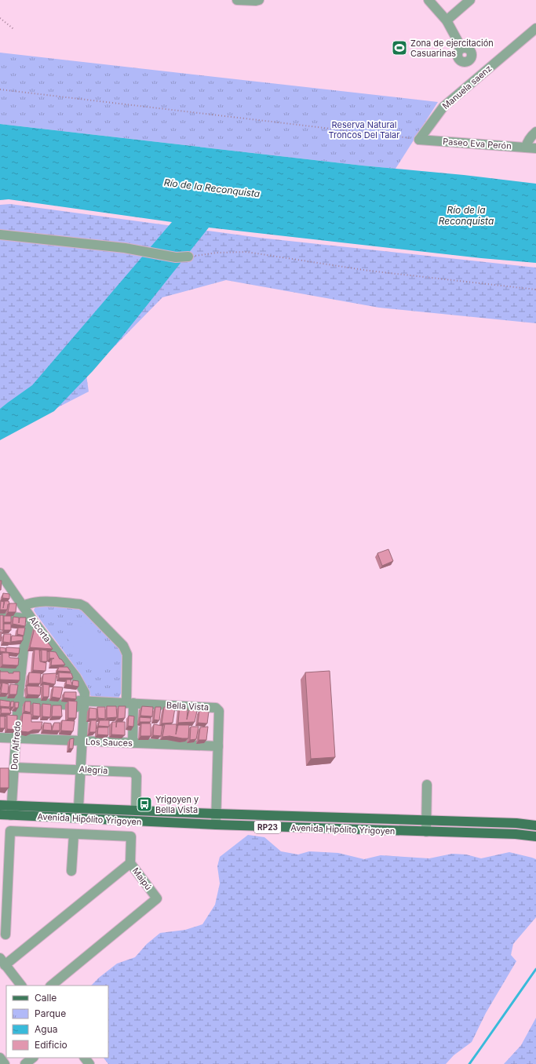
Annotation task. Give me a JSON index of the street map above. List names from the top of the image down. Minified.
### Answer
{"streets":{"main road":["Avenida Hipólito Yrigoyen","RP23"],"street":["Manuela saenz","Paseo Eva Perón","Alcorta","Bella Vista","Los Sauces","Don Alfredo","Alegria","Maipú"]},"crossings":[["Manuela saenz","Paseo Eva Perón"],["Alcorta","Bella Vista"],["Alcorta","Los Sauces"],["Alcorta","Don Alfredo"],["Alcorta","Alegria"],["Alcorta","Avenida Hipólito Yrigoyen"],["Bella Vista","Los Sauces"],["Bella Vista","Don Alfredo"],["Bella Vista","Avenida Hipólito Yrigoyen"],["Los Sauces","Don Alfredo"],["Don Alfredo","Alegria"],["Don Alfredo","Avenida Hipólito Yrigoyen"],["Alegria","Avenida Hipólito Yrigoyen"]],"water":["Río de la Reconquista"],"parks":["Reserva Natural Troncos Del Talar"],"places":{"sports":["Zona de ejercitación Casuarinas"],"bus stop":["Yrigoyen y Bella Vista"]},"legend":["Calle","Parque","Agua","Edificio"]}
